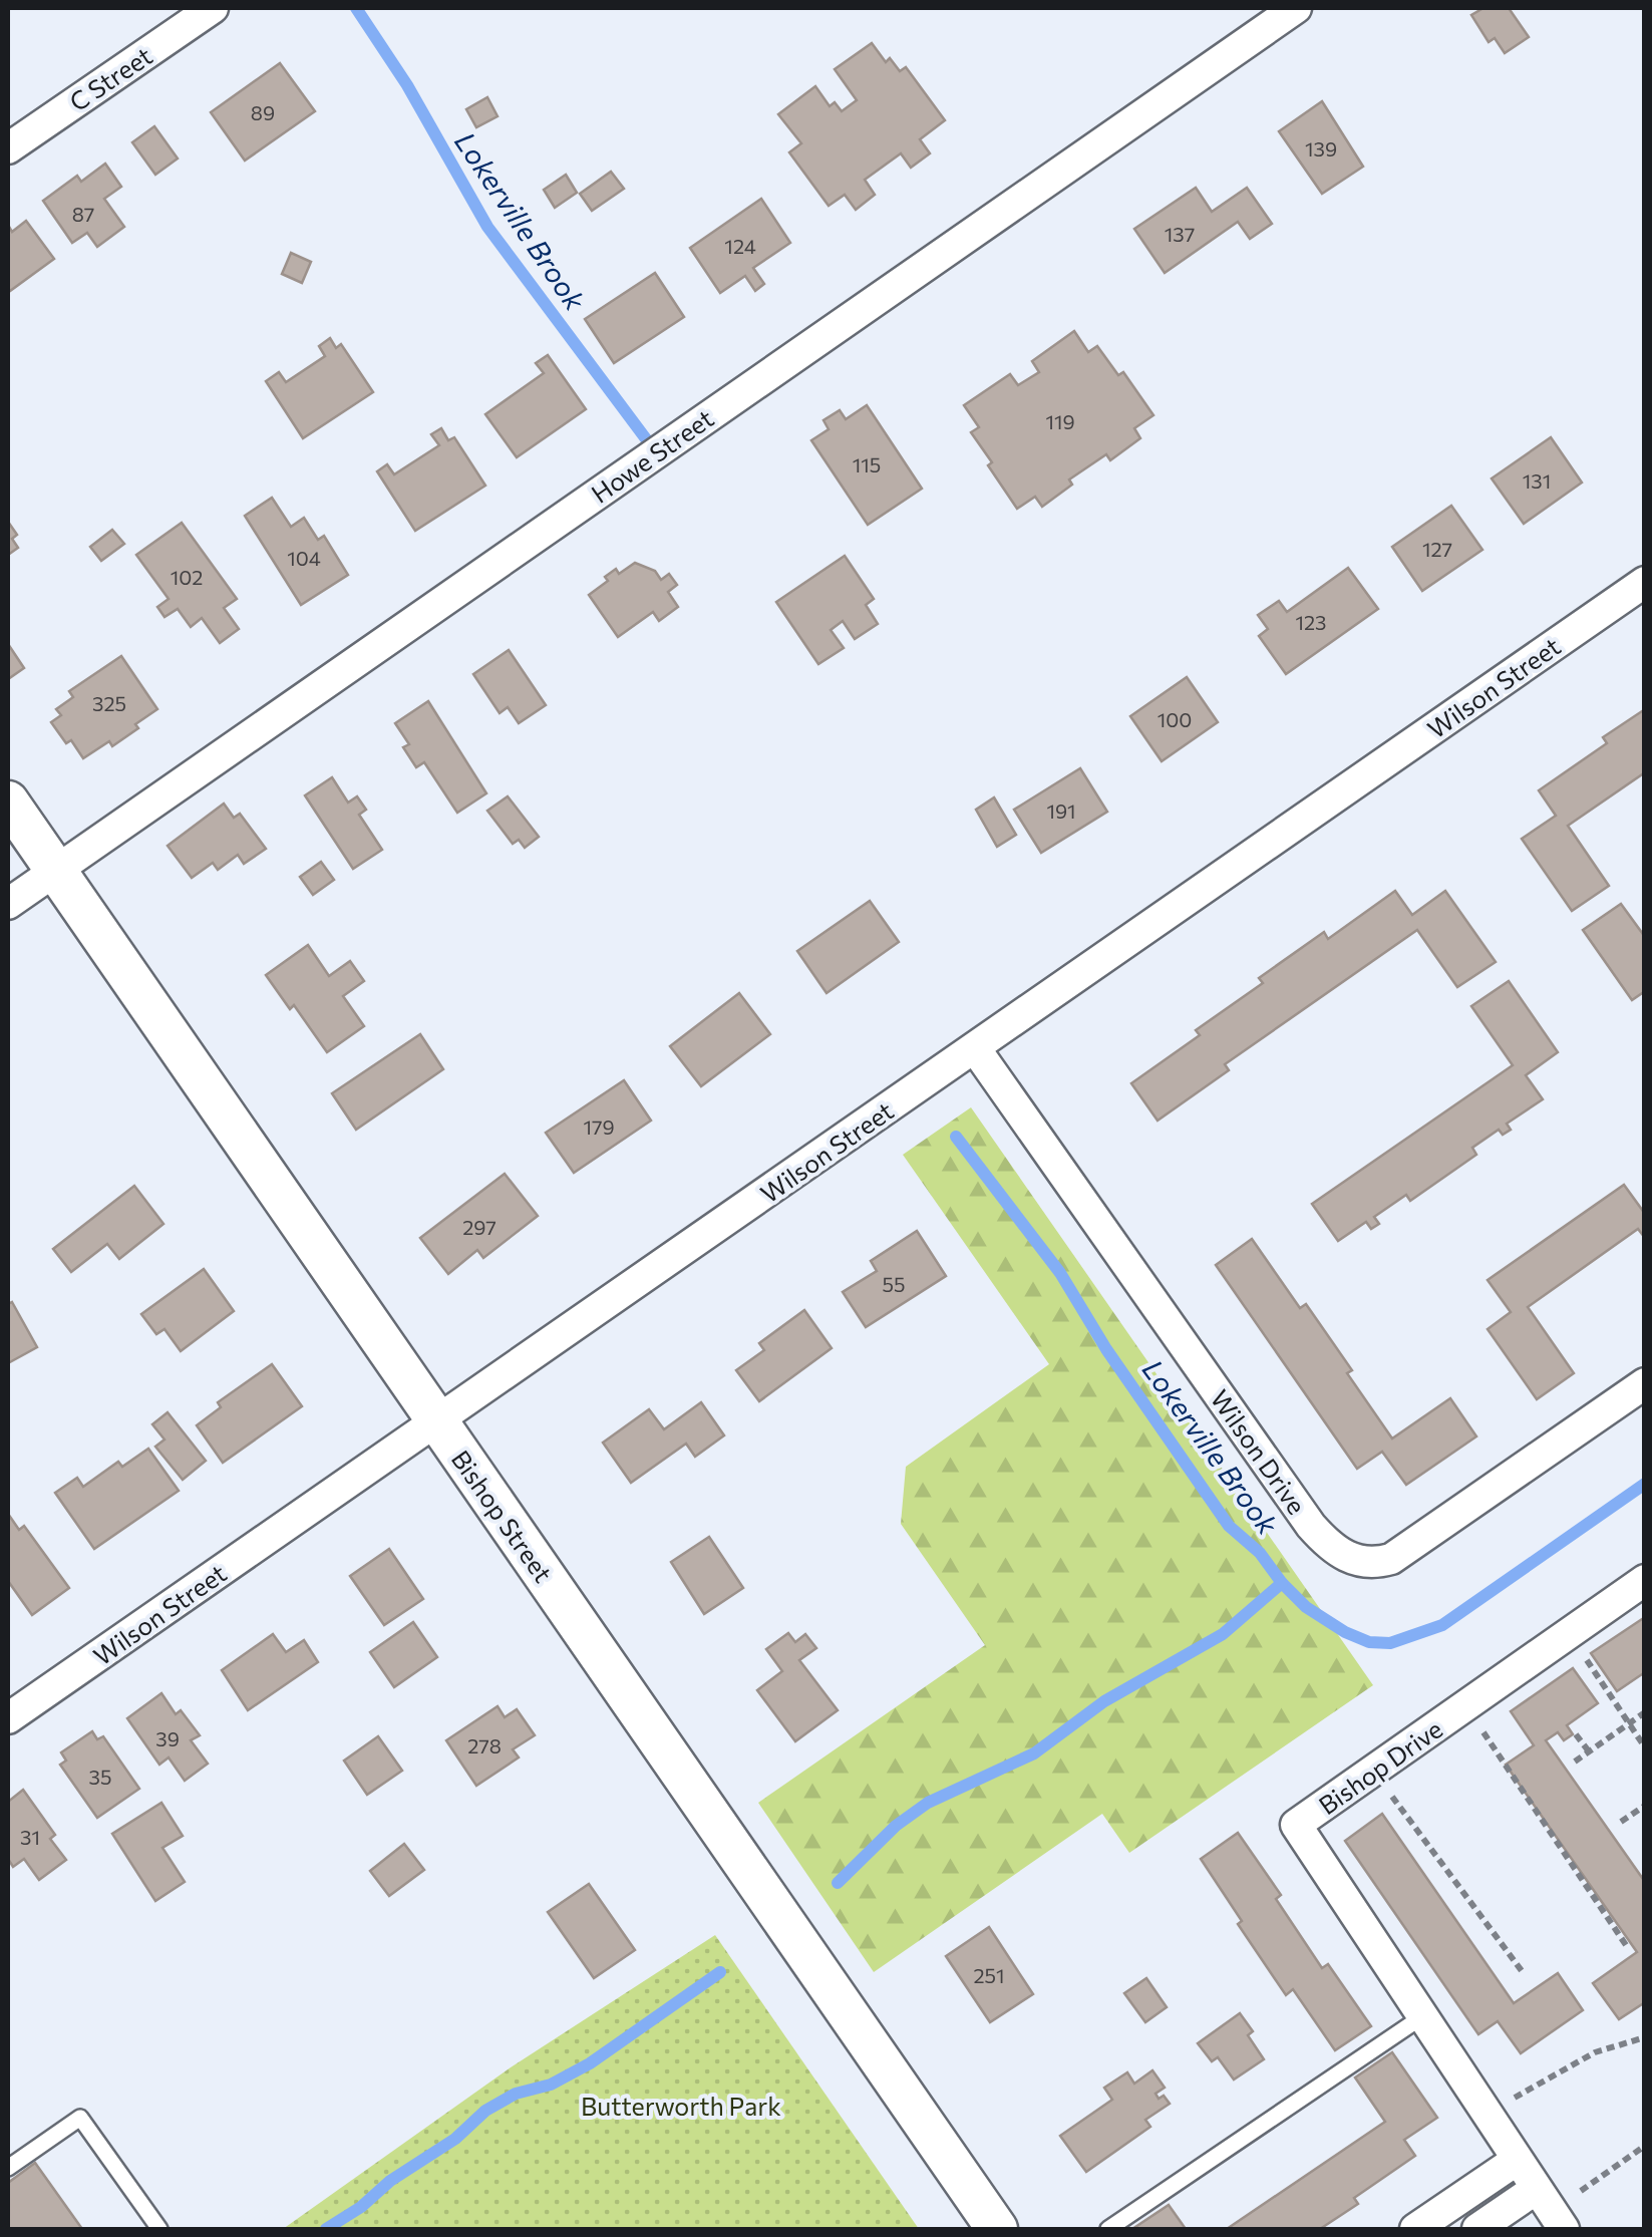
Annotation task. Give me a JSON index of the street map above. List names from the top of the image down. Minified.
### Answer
{"streets":{"street":["C Street","Howe Street","Wilson Street","Wilson Drive","Bishop Street","Bishop Drive"]},"crossings":[["Howe Street","Bishop Street"],["Wilson Street","Wilson Drive"],["Wilson Street","Bishop Street"]],"water":["Lokerville Brook"],"parks":["Butterworth Park"],"house_numbers":["89","139","87","137","124","119","115","131","127","104","102","123","325","100","191","179","297","55","39","278","35","31","251"]}
